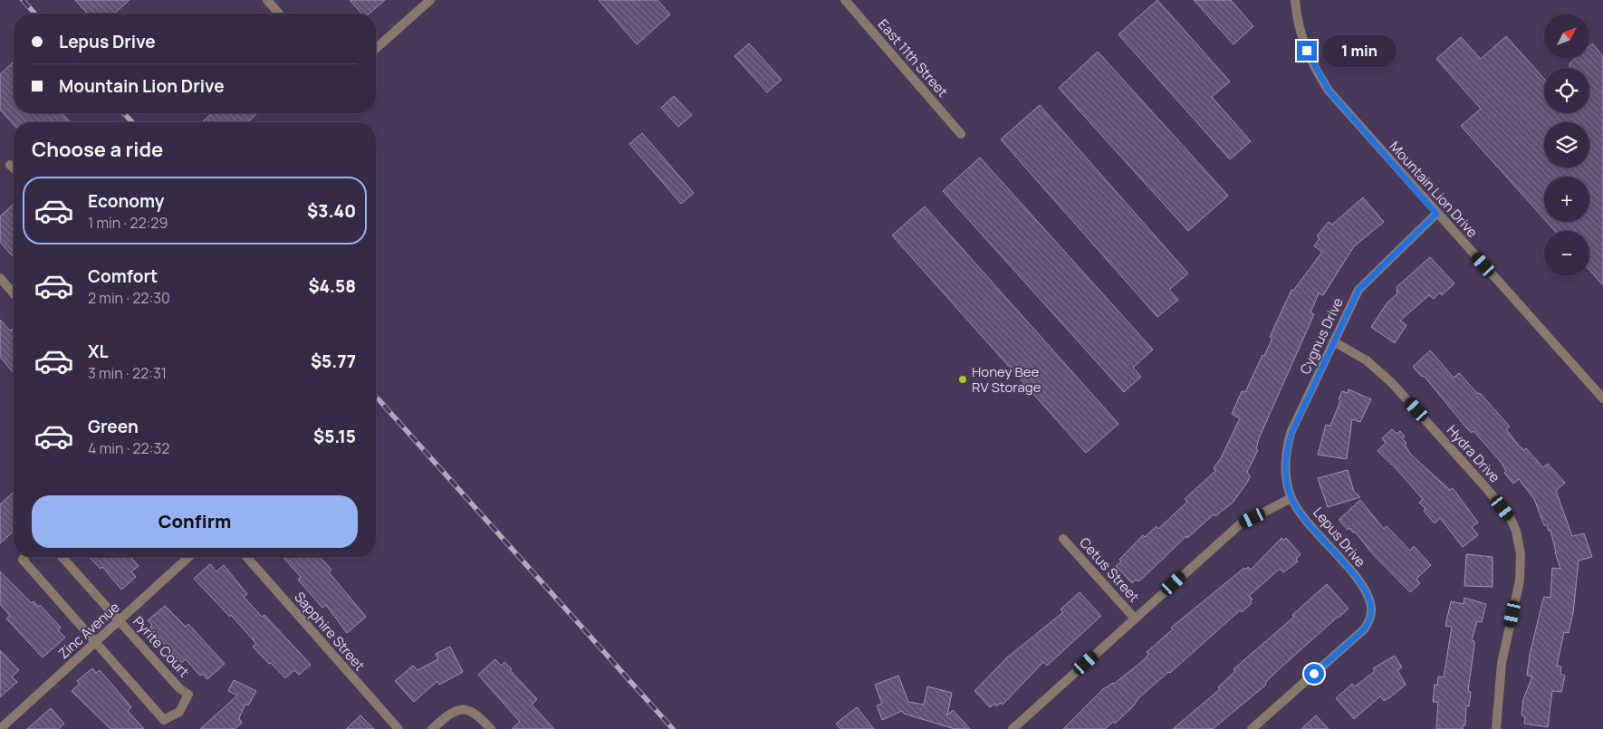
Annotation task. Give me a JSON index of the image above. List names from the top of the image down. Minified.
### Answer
{"streets":{"street":["East 11th Street","Mountain Lion Drive","Cygnus Drive","Hydra Drive","Lepus Drive","Cetus Street","Zinc Avenue","Sapphire Street","Pyrite Court"]},"crossings":[["Mountain Lion Drive","Cygnus Drive"],["Cygnus Drive","Hydra Drive"],["Cygnus Drive","Lepus Drive"],["Zinc Avenue","Pyrite Court"]],"places":["Honey Bee RV Storage"],"north":"top right","page":{"map_buttons":["+","−"],"banner":["Lepus Drive","Mountain Lion Drive"],"bubble":"1 min","heading":"Choose a ride","list":[{"name":"Economy","note":"1 min · 22:29","value":"$3.40"},{"name":"Comfort","note":"2 min · 22:30","value":"$4.58"},{"name":"XL","note":"3 min · 22:31","value":"$5.77"},{"name":"Green","note":"4 min · 22:32","value":"$5.15"}],"buttons":"Confirm"}}
